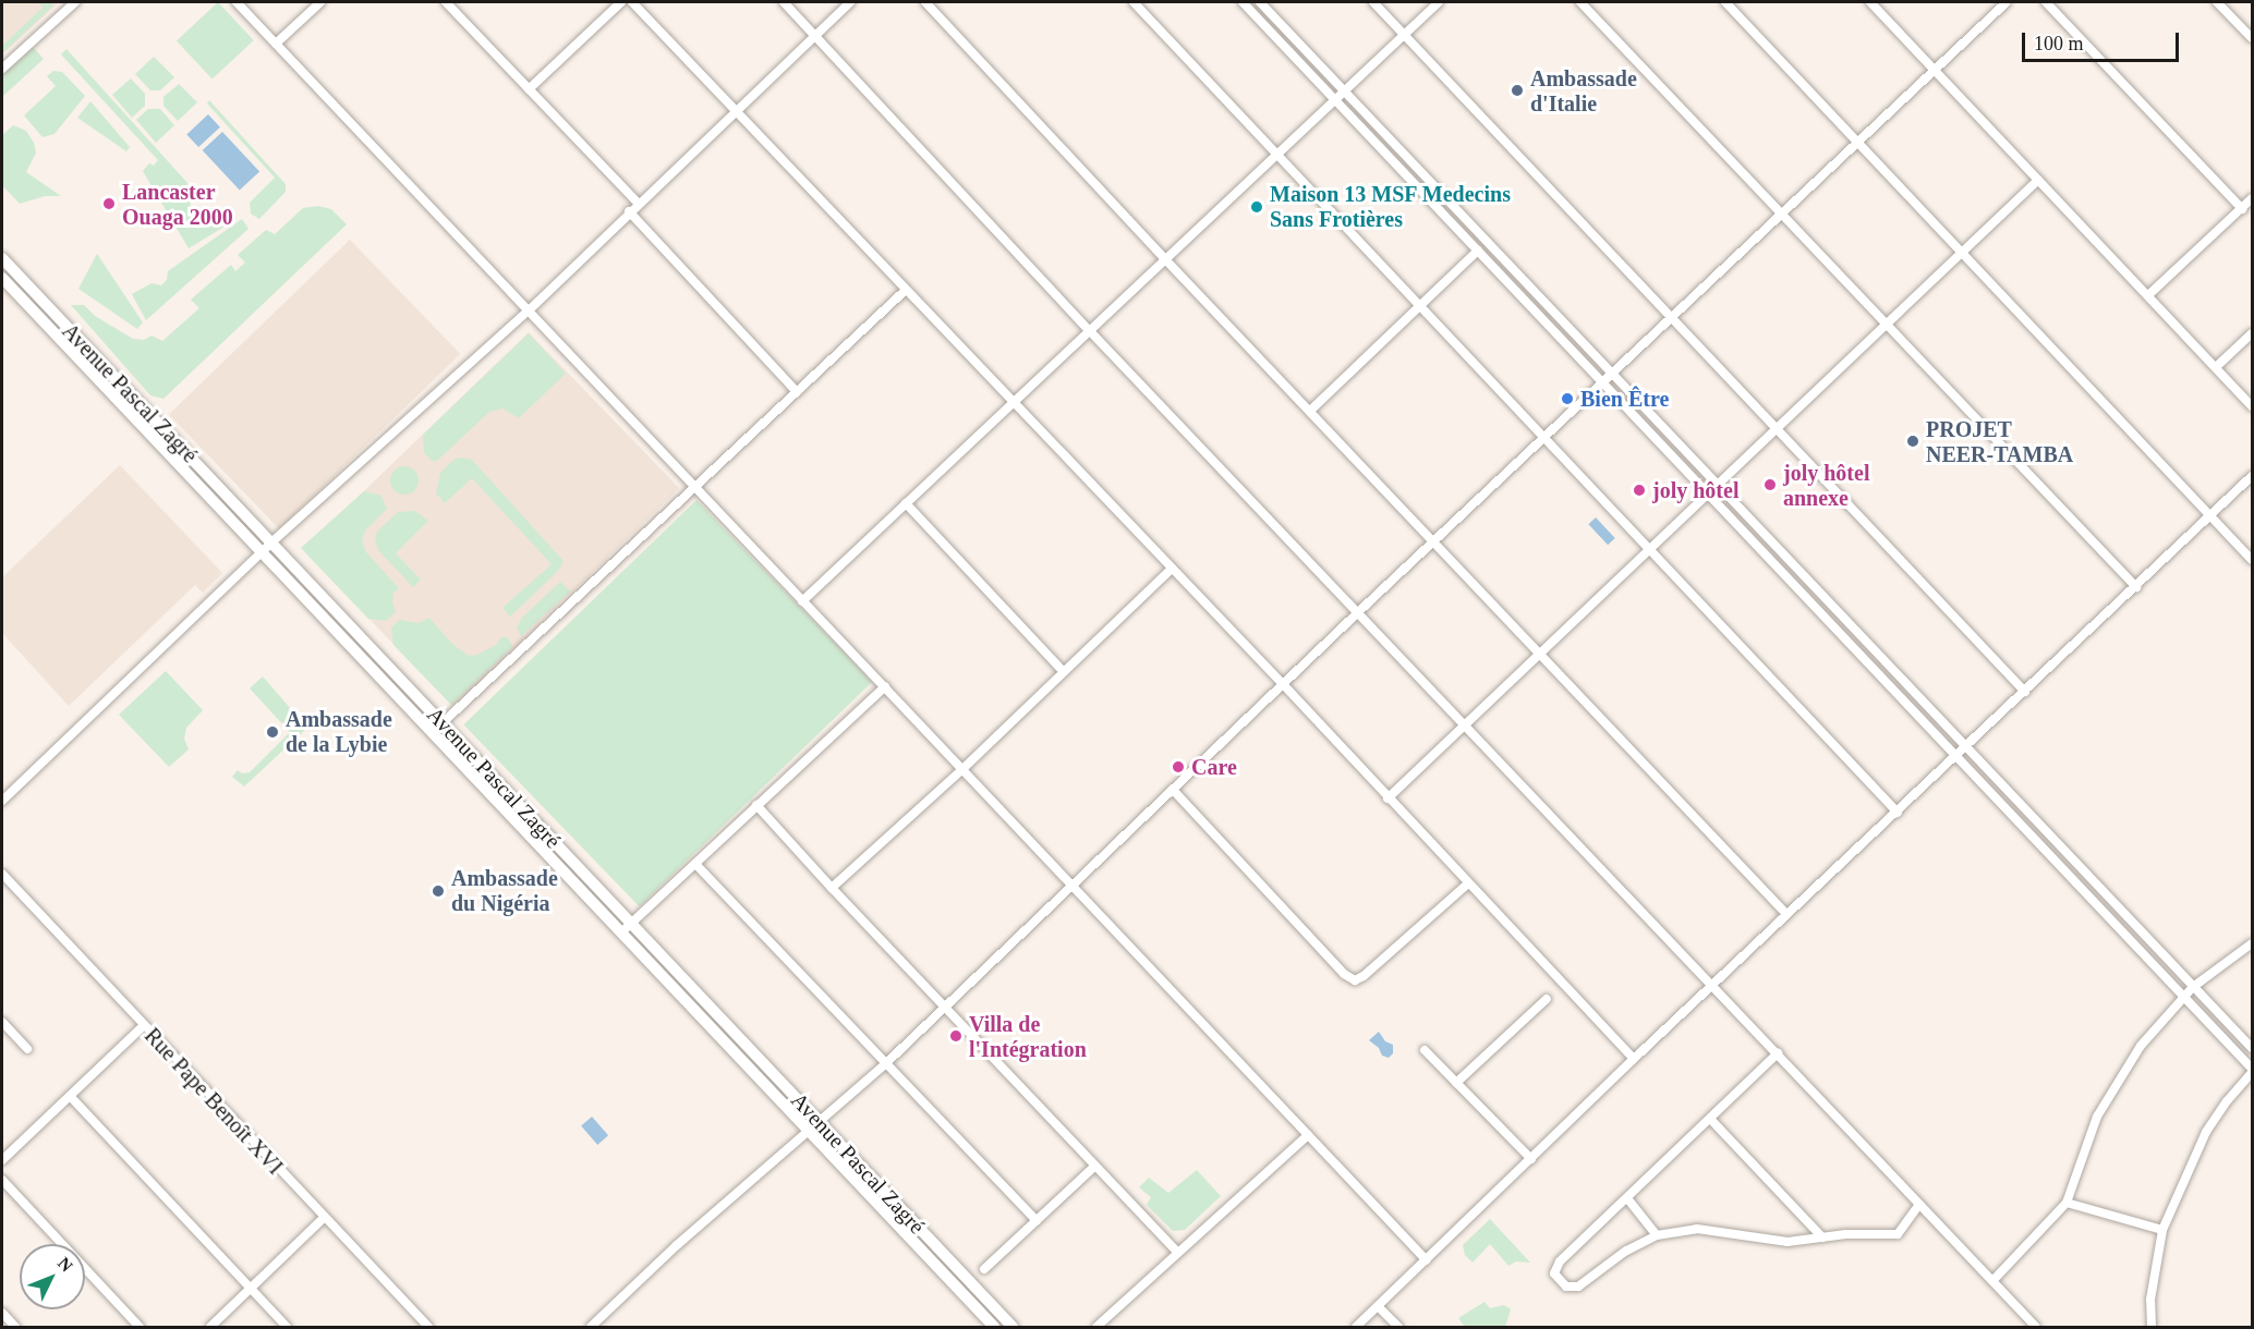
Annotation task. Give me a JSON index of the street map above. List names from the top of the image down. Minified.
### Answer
{"streets":{"main road":["Avenue Pascal Zagré"],"street":["Rue Pape Benoît XVI"]},"places":["Ambassade d'Italie","Lancaster Ouaga 2000","Maison 13 MSF Medecins Sans Frotières","Bien Être","PROJET NEER-TAMBA","joly hôtel annexe","joly hôtel","Ambassade de la Lybie","Care","Ambassade du Nigéria","Villa de l'Intégration"],"scale_bar":"100 m","north":"top right"}
